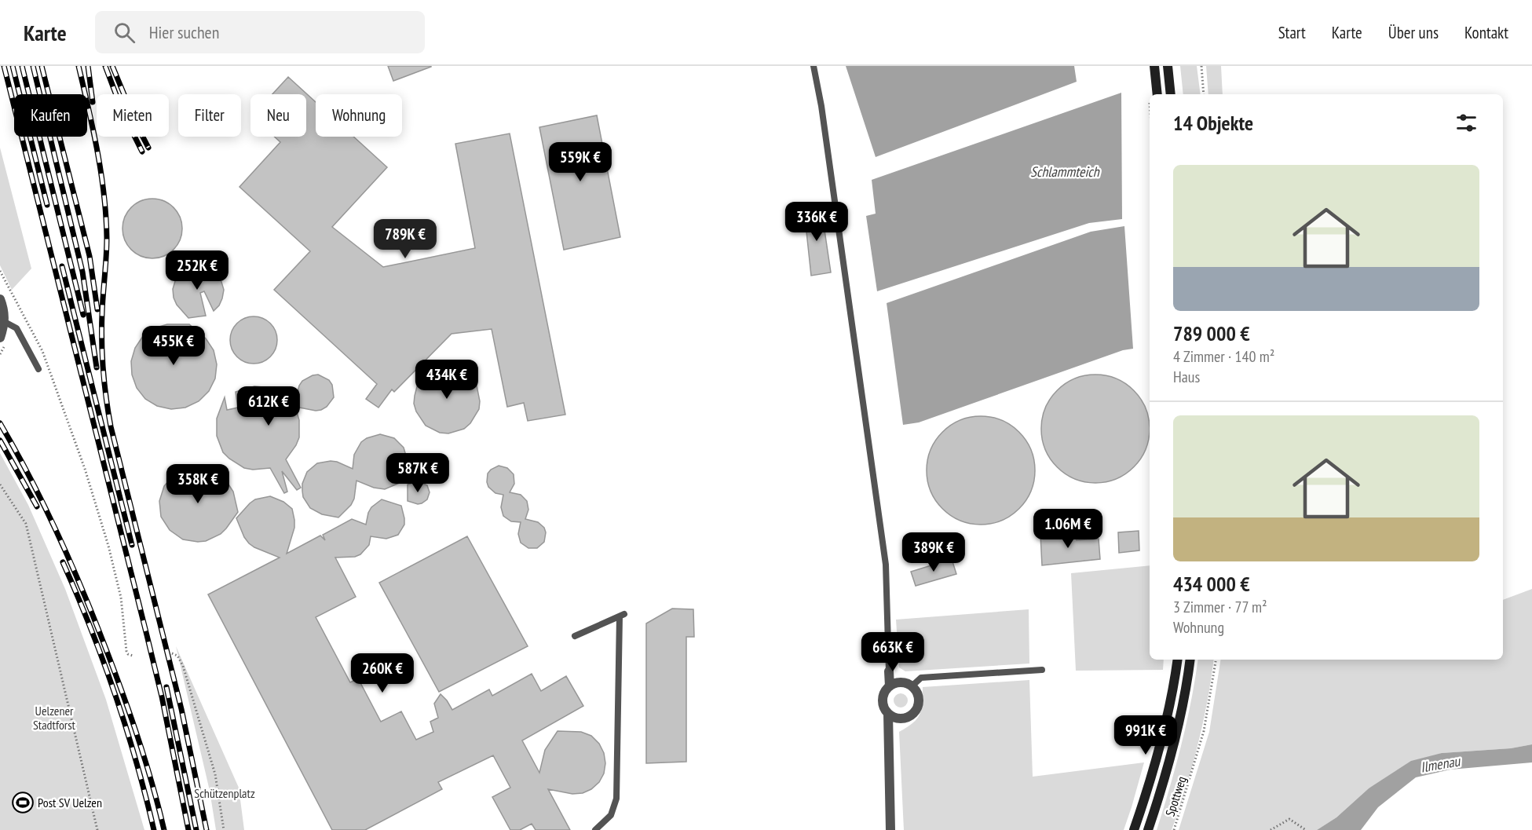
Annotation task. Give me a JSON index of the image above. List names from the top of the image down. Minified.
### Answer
{"streets":{"path":["Spottweg"]},"water":["Schlammteich","Ilmenau"],"parks":["Uelzener Stadtforst","Schützenplatz"],"places":{"sports":["Post SV Uelzen"]},"page":{"header":"Karte","search":"Hier suchen","nav":["Start","Karte","Über uns","Kontakt"],"chip":["Kaufen","Mieten","Filter","Neu","Wohnung"],"heading":"14 Objekte","price":["559K €","336K €","789K €","252K €","455K €","434K €","612K €","587K €","358K €","1.06M €","389K €","663K €","260K €","991K €"],"list":[{"name":"789 000 €","note":"4 Zimmer · 140 m² · Haus"},{"name":"434 000 €","note":"3 Zimmer · 77 m² · Wohnung"}]}}
